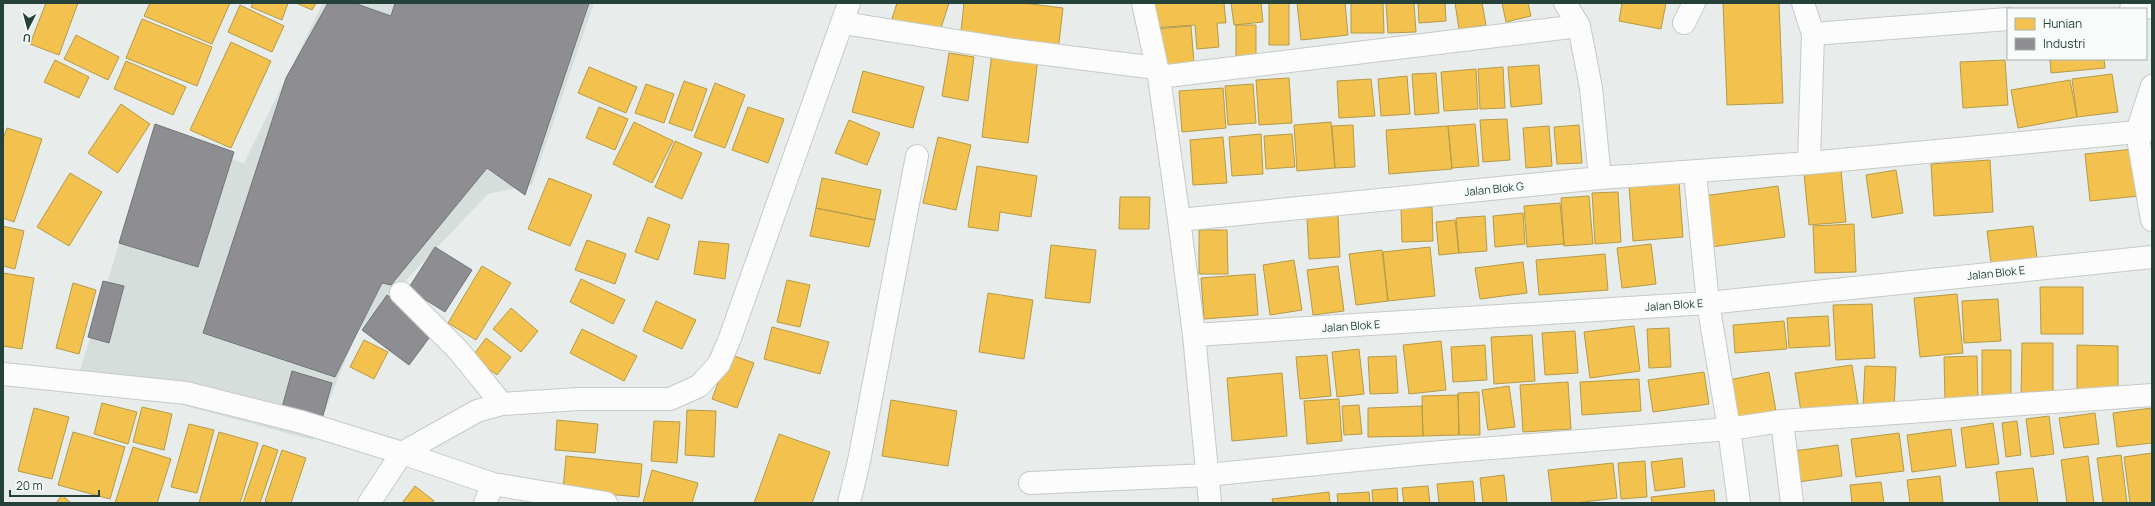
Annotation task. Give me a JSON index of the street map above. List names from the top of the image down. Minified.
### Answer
{"streets":{"street":["Jalan Blok G","Jalan Blok E"]},"legend":["Hunian","Industri"],"scale_bar":"20 m","north":"bottom"}
